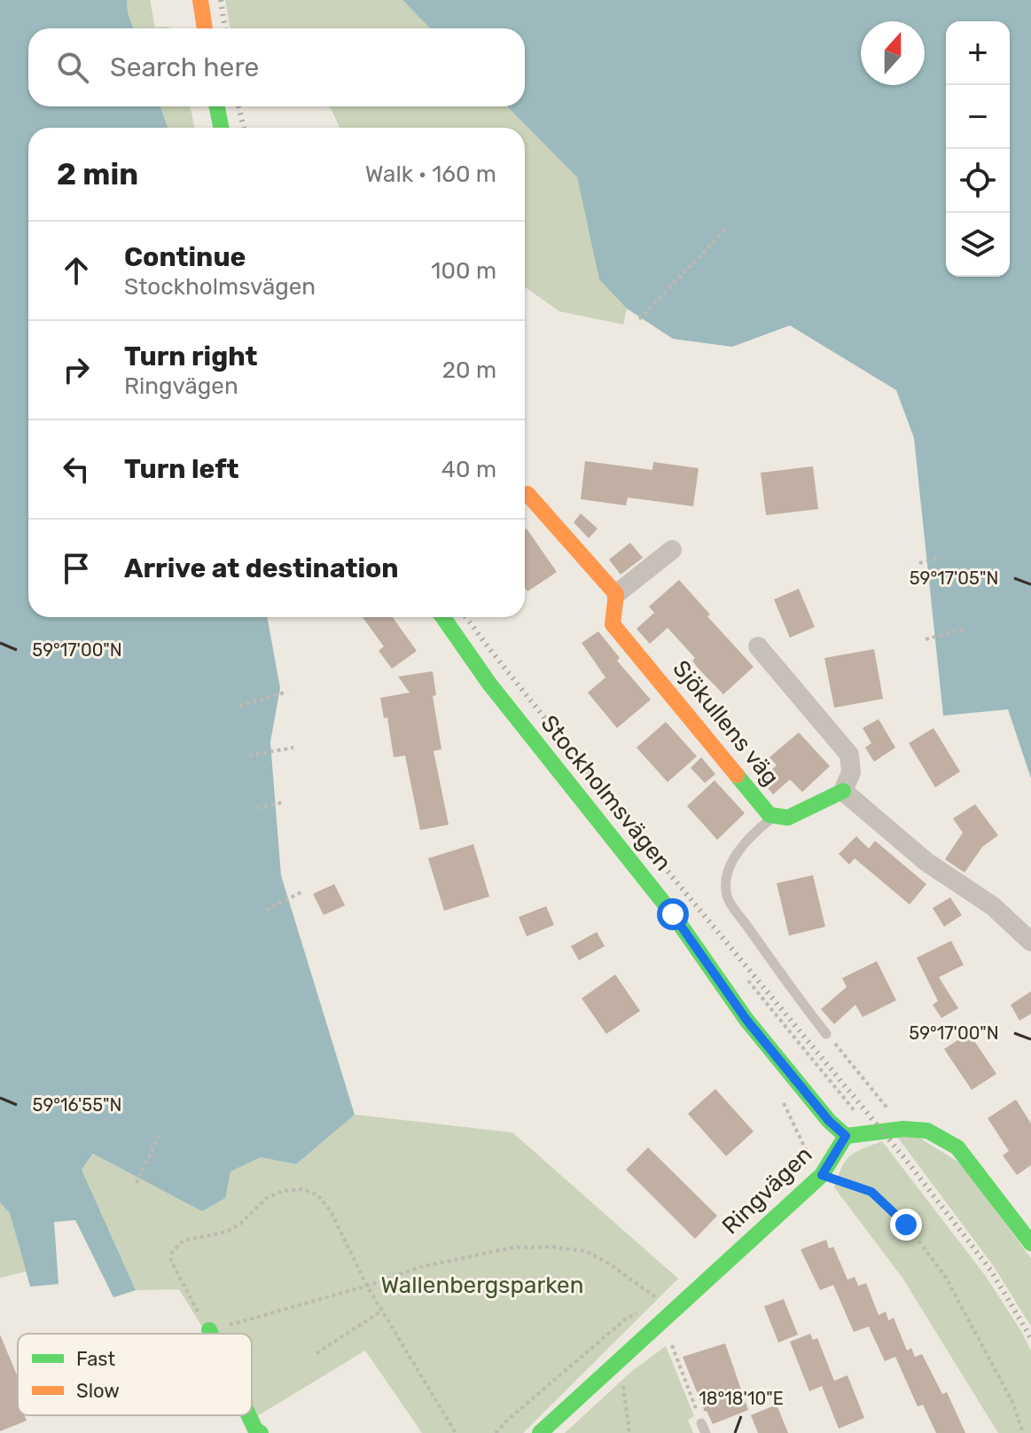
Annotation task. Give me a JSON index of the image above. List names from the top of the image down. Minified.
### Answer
{"streets":{"street":["Sjökullens väg","Stockholmsvägen","Ringvägen"]},"crossings":[["Stockholmsvägen","Ringvägen"]],"parks":["Wallenbergsparken"],"legend":["Fast","Slow"],"north":"top","page":{"map_buttons":["+","−"],"search":"Search here","heading":["2 min","Walk · 160 m"],"list":[["Continue","Stockholmsvägen","100 m"],["Turn right","Ringvägen","20 m"],["Turn left","40 m"],"Arrive at destination"]},"coordinates":["59°17'05\"N","59°17'00\"N","59°16'55\"N","18°18'10\"E"]}
